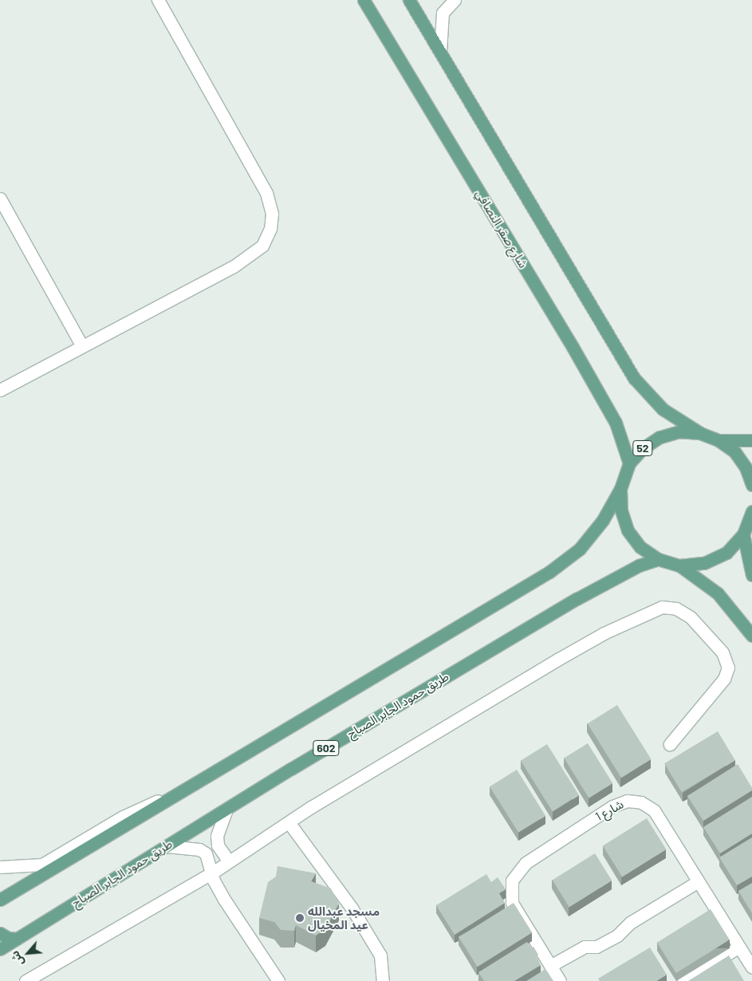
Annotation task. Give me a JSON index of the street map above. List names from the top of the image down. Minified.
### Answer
{"streets":{"main road":["شارع صقر النصافي","52","طريق حمود الجابر الصباح","602"],"street":["شارع 1"]},"crossings":[["شارع صقر النصافي","52"],["52","طريق حمود الجابر الصباح"]],"places":["مسجد عبدالله عيد المخيال"],"north":"bottom left"}
